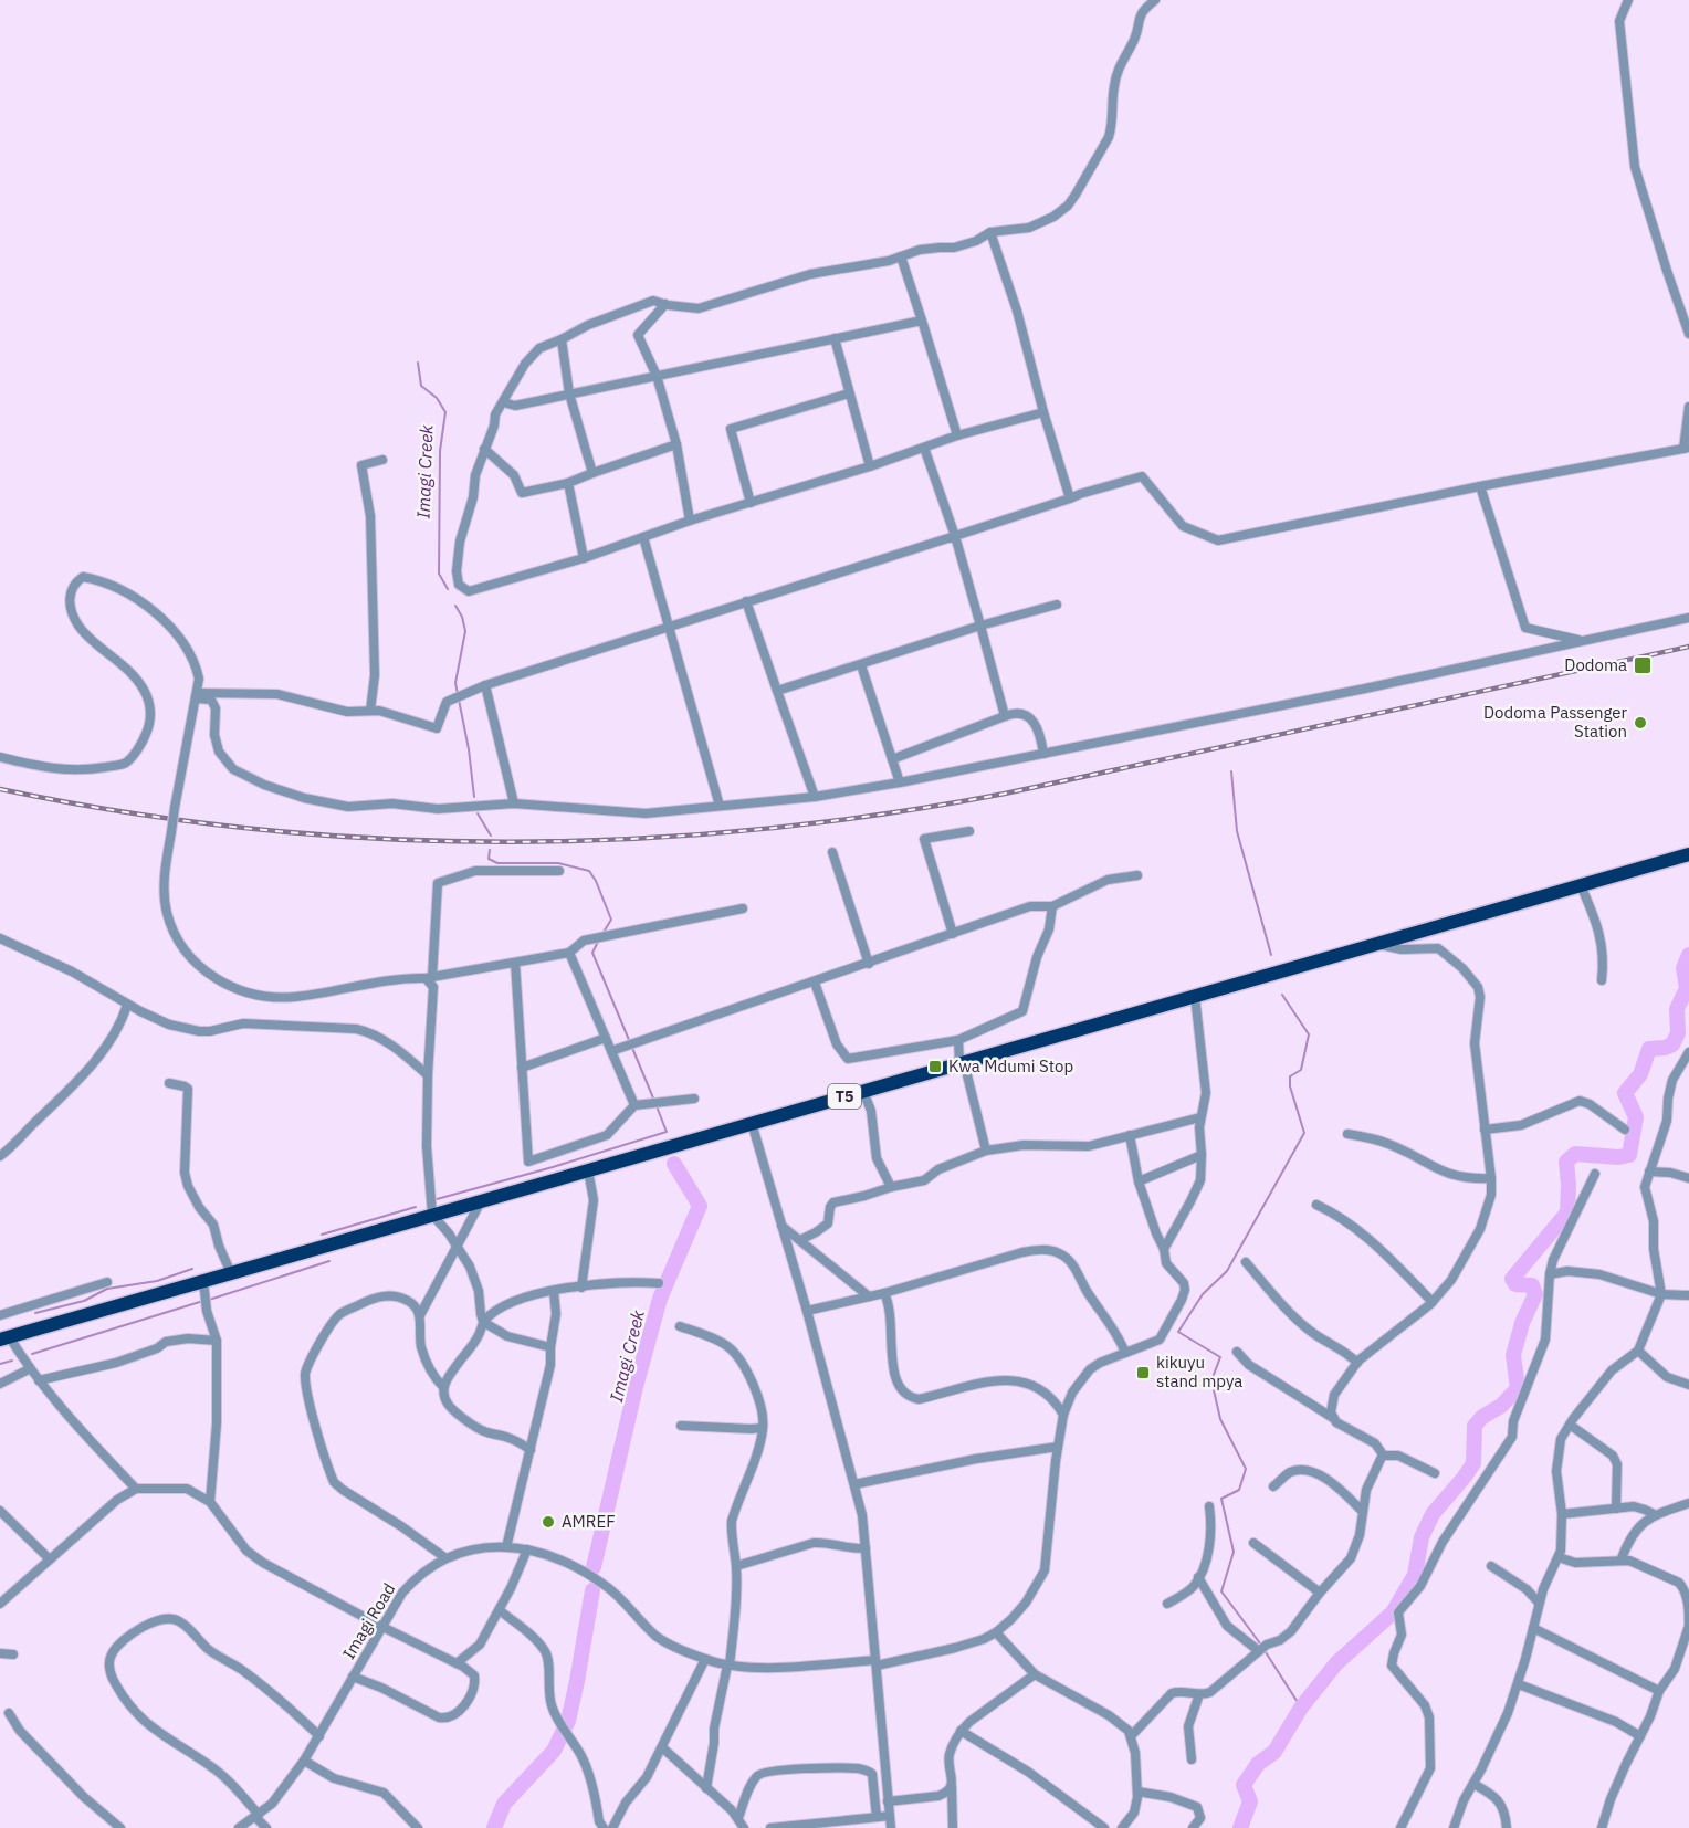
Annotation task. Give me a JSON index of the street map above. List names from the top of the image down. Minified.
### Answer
{"streets":{"highway":["T5"],"street":["Imagi Road"]},"water":["Imagi Creek"],"places":{"transit":["Dodoma","Kwa Mdumi Stop","kikuyu stand mpya"],"other":["Dodoma Passenger Station","AMREF"]}}
